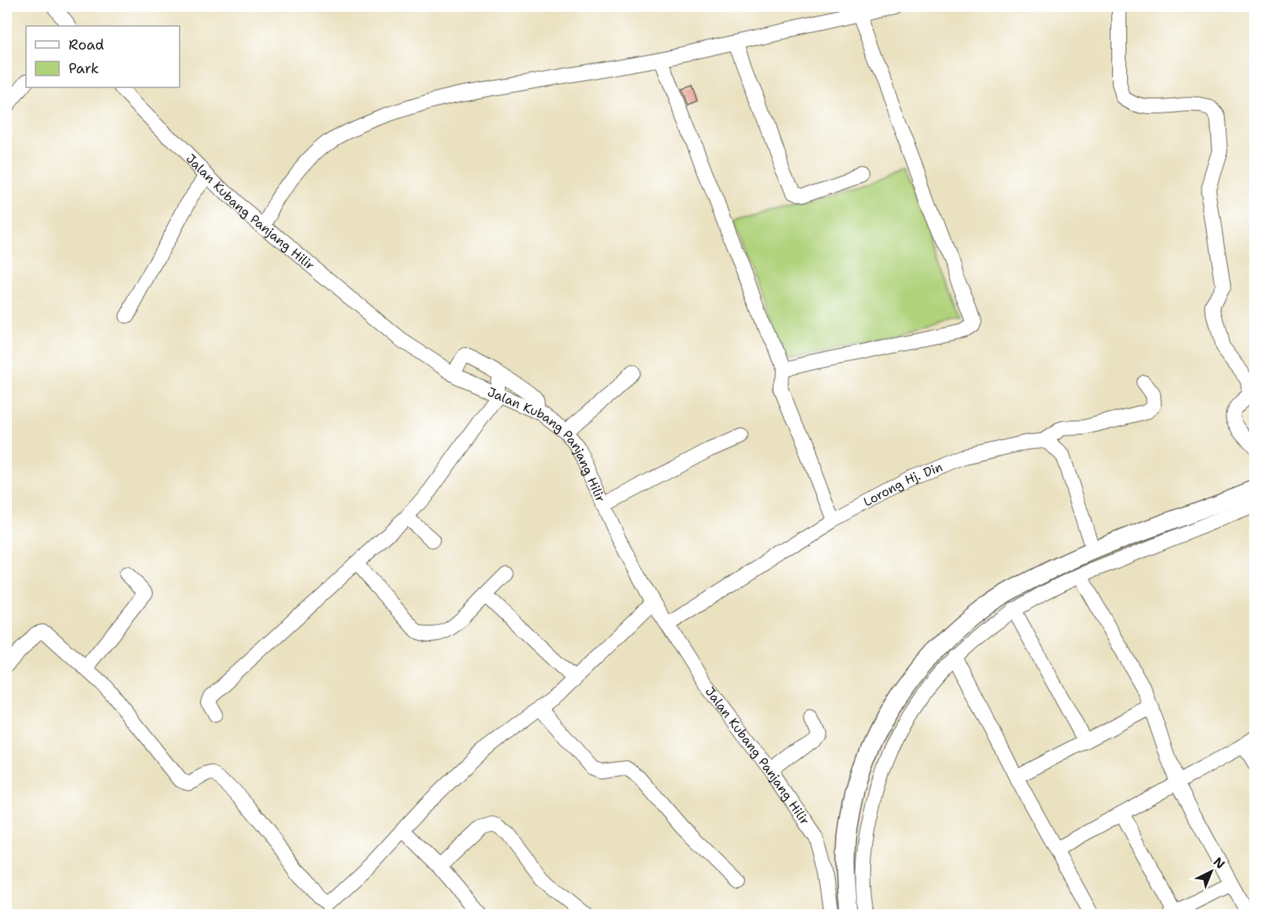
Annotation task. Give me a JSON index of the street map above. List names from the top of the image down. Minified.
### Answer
{"streets":{"street":["Jalan Kubang Panjang Hilir","Lorong Hj. Din"]},"crossings":[["Jalan Kubang Panjang Hilir","Lorong Hj. Din"]],"legend":["Road","Park"],"north":"top right"}
